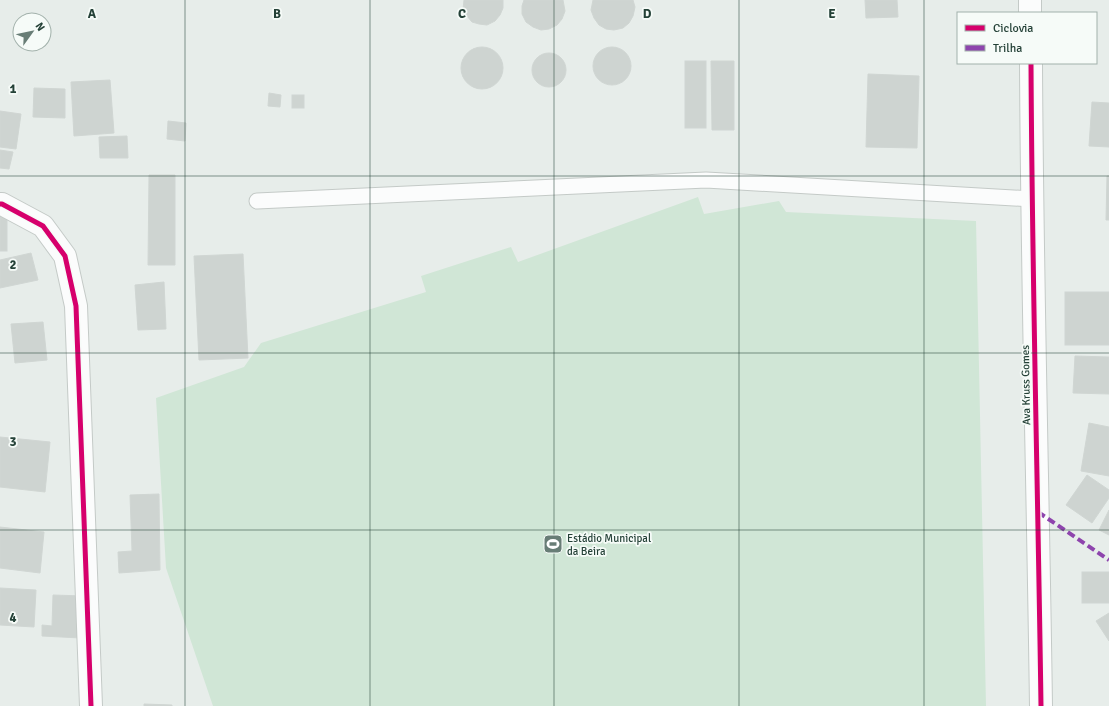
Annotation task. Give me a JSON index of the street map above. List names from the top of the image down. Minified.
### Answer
{"streets":{"street":["Ava Kruss Gomes"]},"places":{"sports":["Estádio Municipal da Beira"]},"legend":["Ciclovia","Trilha"],"north":"top right","grid":{"columns":["A","B","C","D","E"],"rows":["1","2","3","4"]}}
